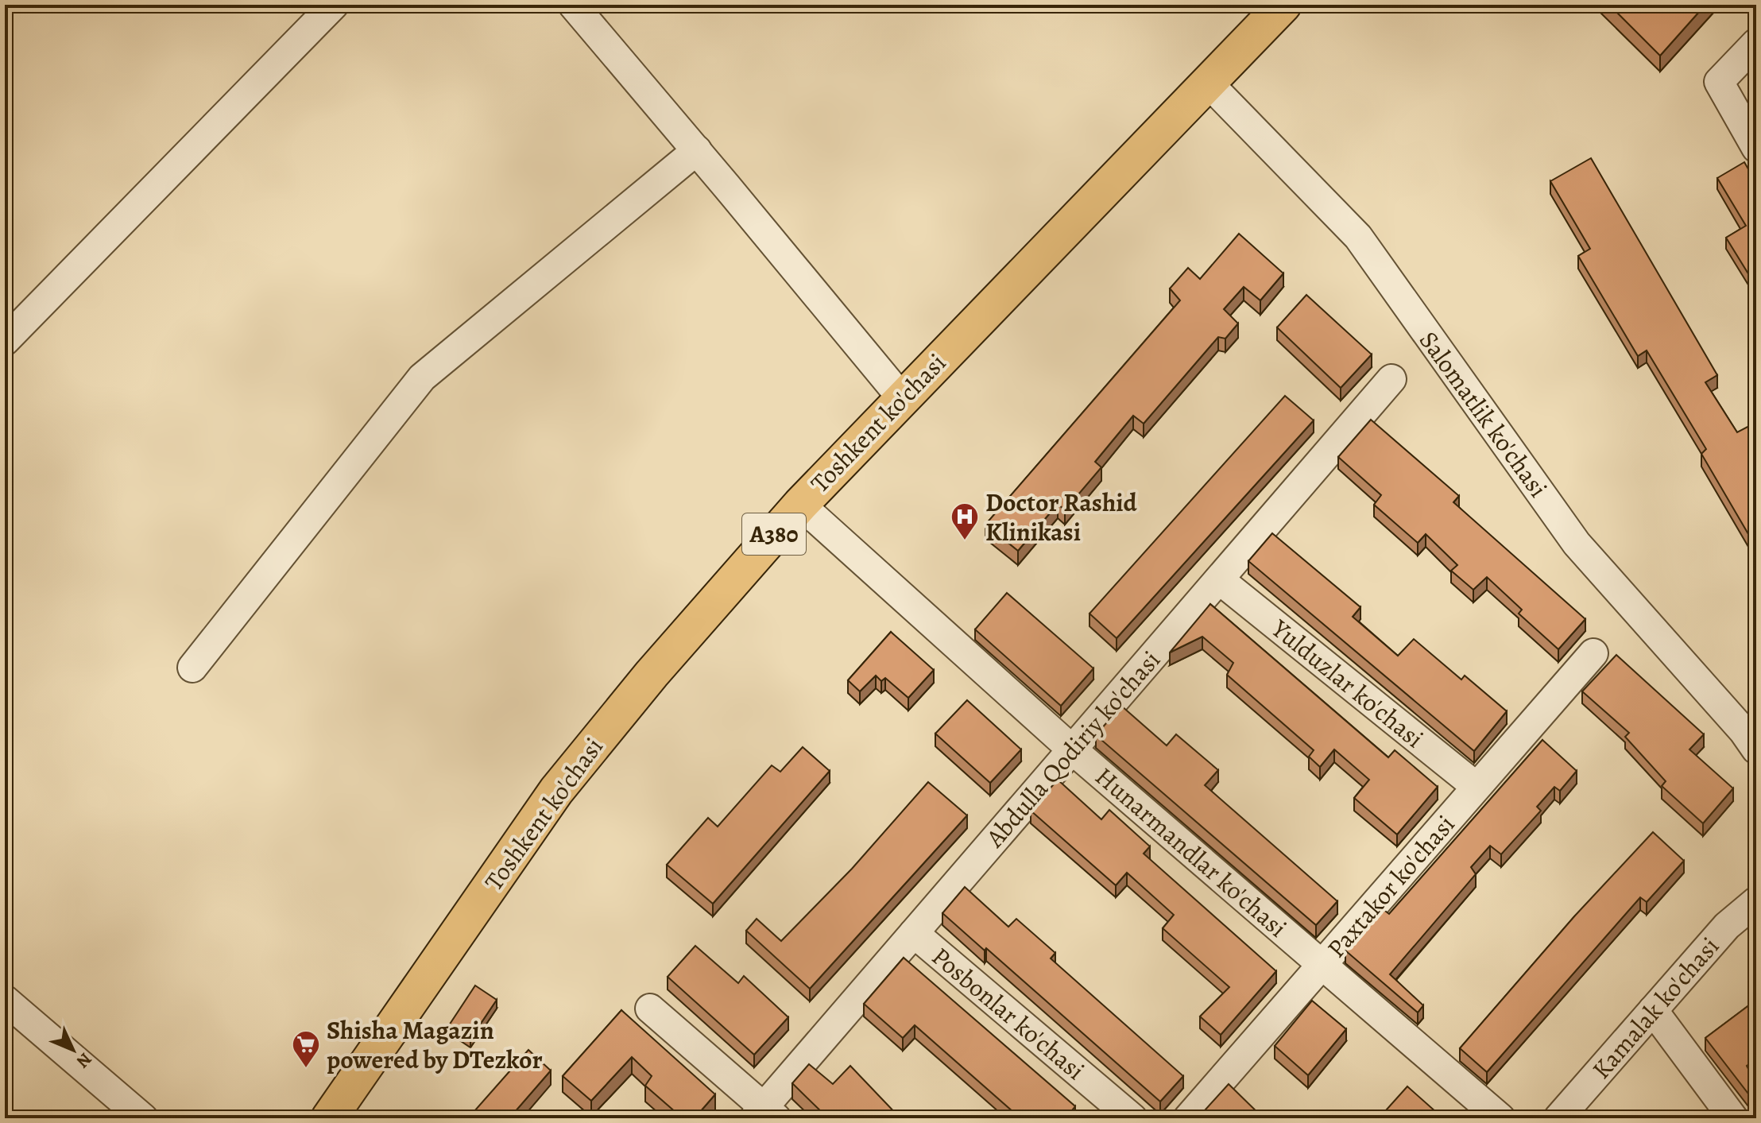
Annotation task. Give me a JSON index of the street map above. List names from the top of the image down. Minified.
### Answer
{"streets":{"highway":["Toshkent ko'chasi","A380"],"street":["Salomatlik ko'chasi","Yulduzlar ko'chasi","Abdulla Qodiriy ko'chasi","Hunarmandlar ko'chasi","Paxtakor ko'chasi","Kamalak ko'chasi","Posbonlar ko'chasi"]},"crossings":[["Salomatlik ko'chasi","Toshkent ko'chasi"],["Toshkent ko'chasi","Hunarmandlar ko'chasi"],["Yulduzlar ko'chasi","Abdulla Qodiriy ko'chasi"],["Yulduzlar ko'chasi","Paxtakor ko'chasi"],["Abdulla Qodiriy ko'chasi","Hunarmandlar ko'chasi"],["Abdulla Qodiriy ko'chasi","Posbonlar ko'chasi"],["Hunarmandlar ko'chasi","Paxtakor ko'chasi"]],"places":{"hospital":["Doctor Rashid Klinikasi"],"supermarket":["Shisha Magazin powered by DTezkor"]},"north":"bottom right"}
